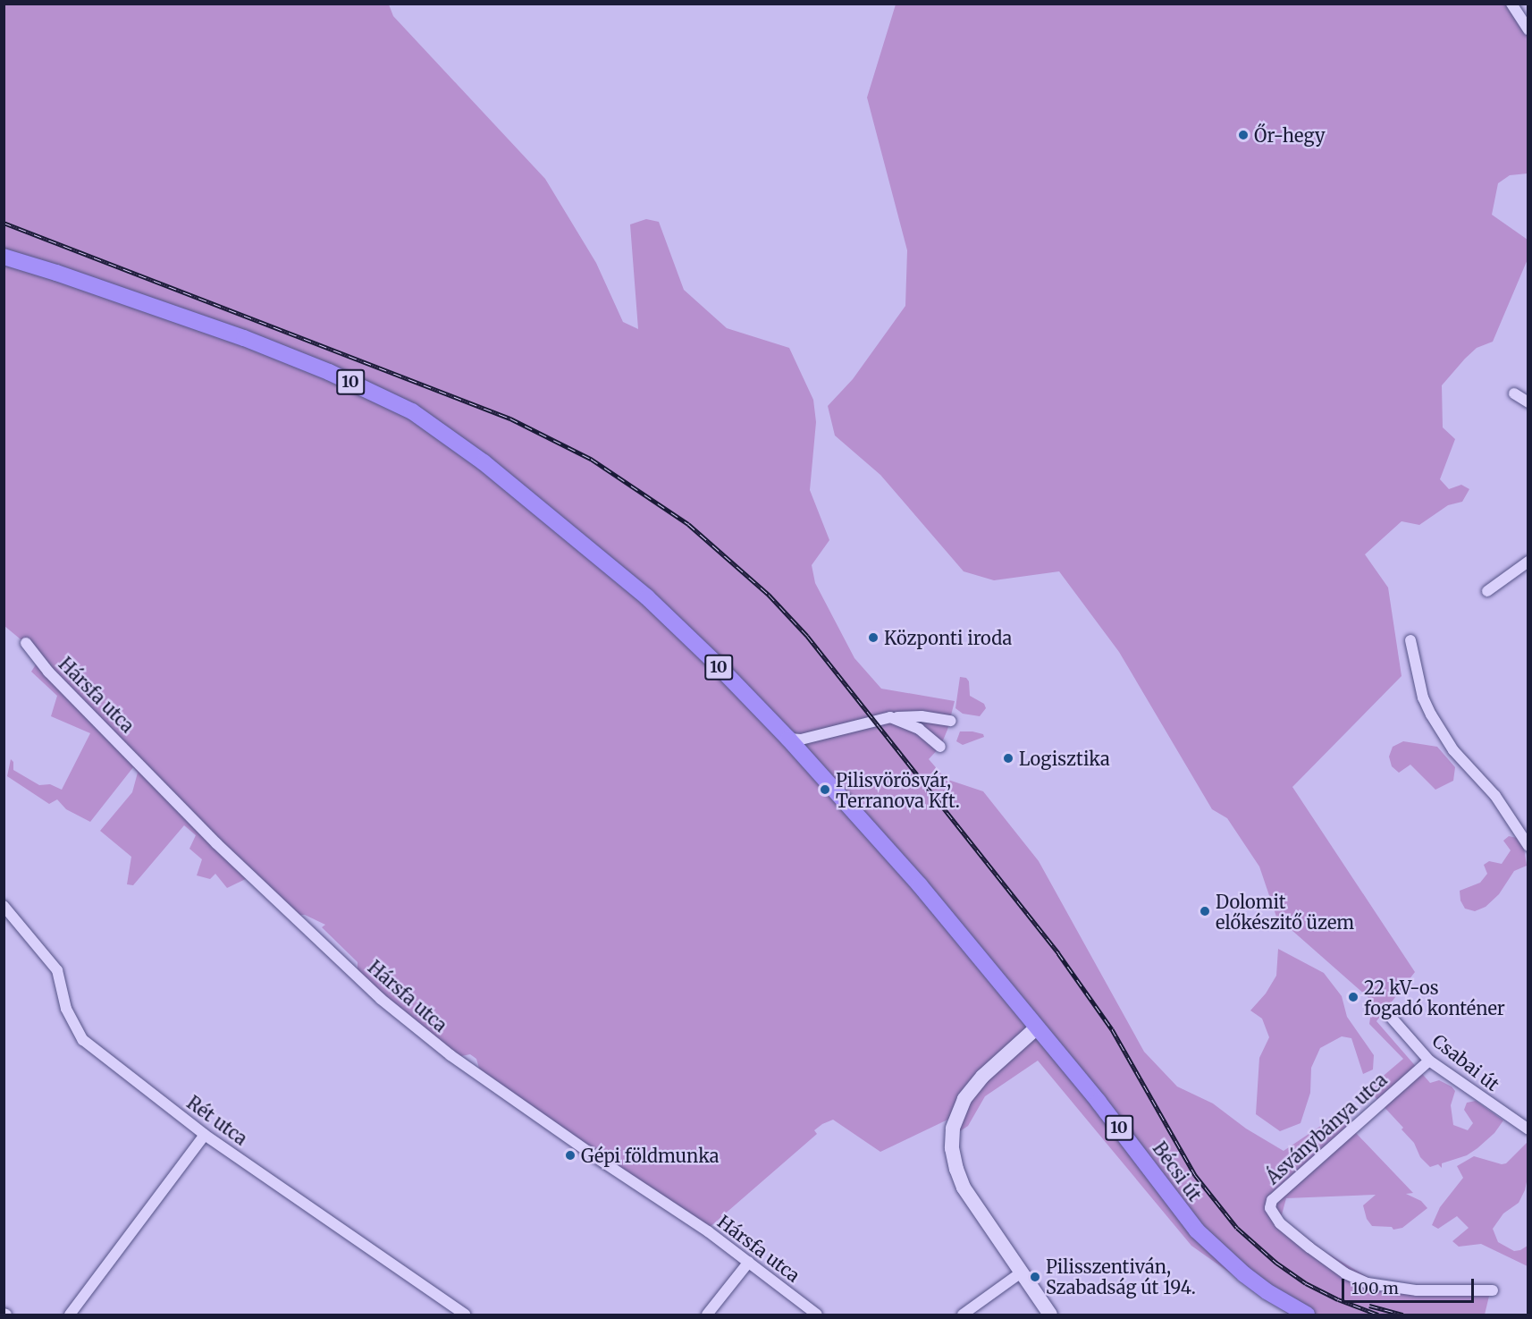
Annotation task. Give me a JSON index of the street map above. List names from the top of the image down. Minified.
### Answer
{"streets":{"main road":["10","Bécsi út"],"street":["Hársfa utca","Csabai út","Rét utca","Ásványbánya utca"]},"crossings":[["10","Bécsi út"],["Csabai út","Ásványbánya utca"]],"places":["Őr-hegy","Központi iroda","Logisztika","Pilisvörösvár, Terranova Kft.","Dolomit előkészitő üzem","22 kV-os fogadó konténer","Gépi földmunka","Pilisszentiván, Szabadság út 194."],"scale_bar":"100 m"}
